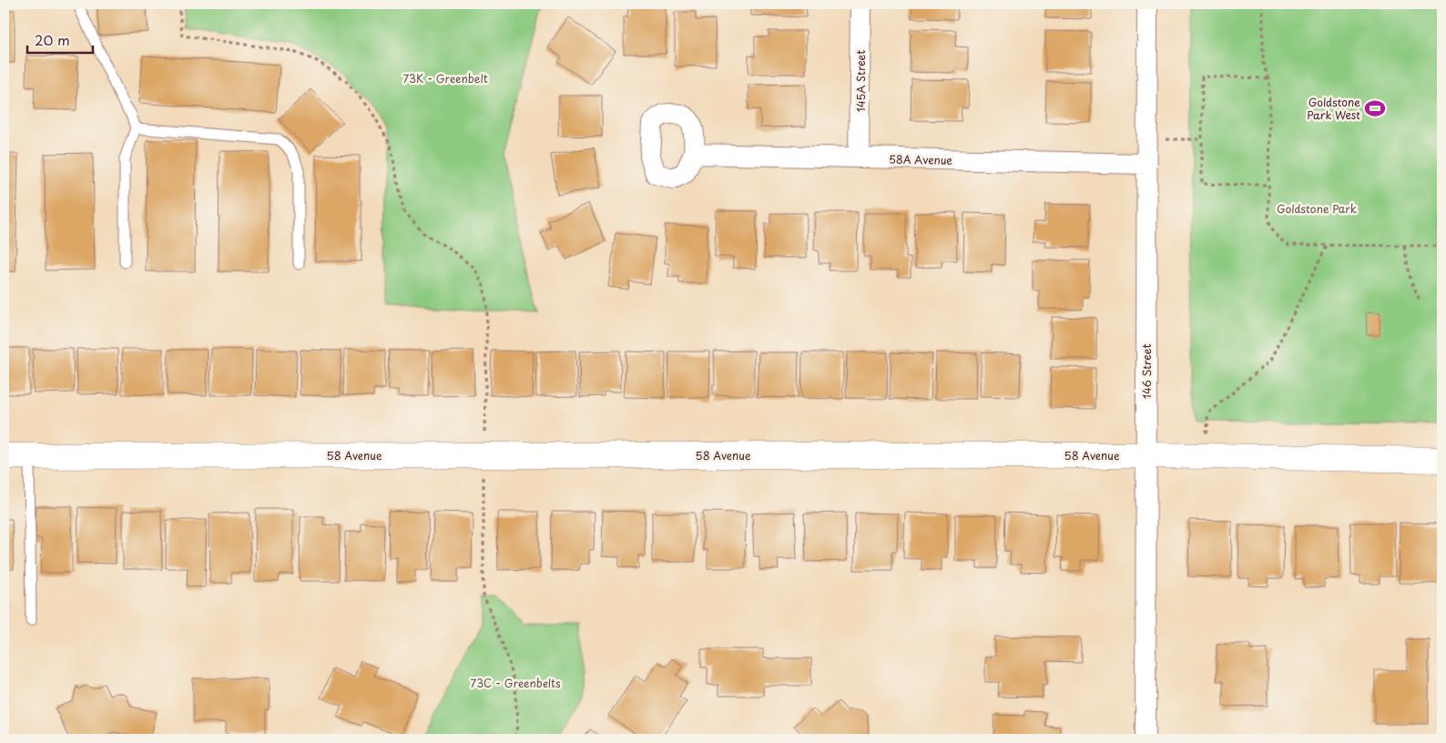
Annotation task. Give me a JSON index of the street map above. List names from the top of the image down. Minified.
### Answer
{"streets":{"street":["145A Street","58A Avenue","146 Street","58 Avenue"]},"crossings":[["145A Street","58A Avenue"],["58A Avenue","146 Street"],["146 Street","58 Avenue"]],"parks":["73K - Greenbelt","Goldstone Park","73C - Greenbelts"],"places":{"sports":["Goldstone Park West"]},"scale_bar":"20 m"}
